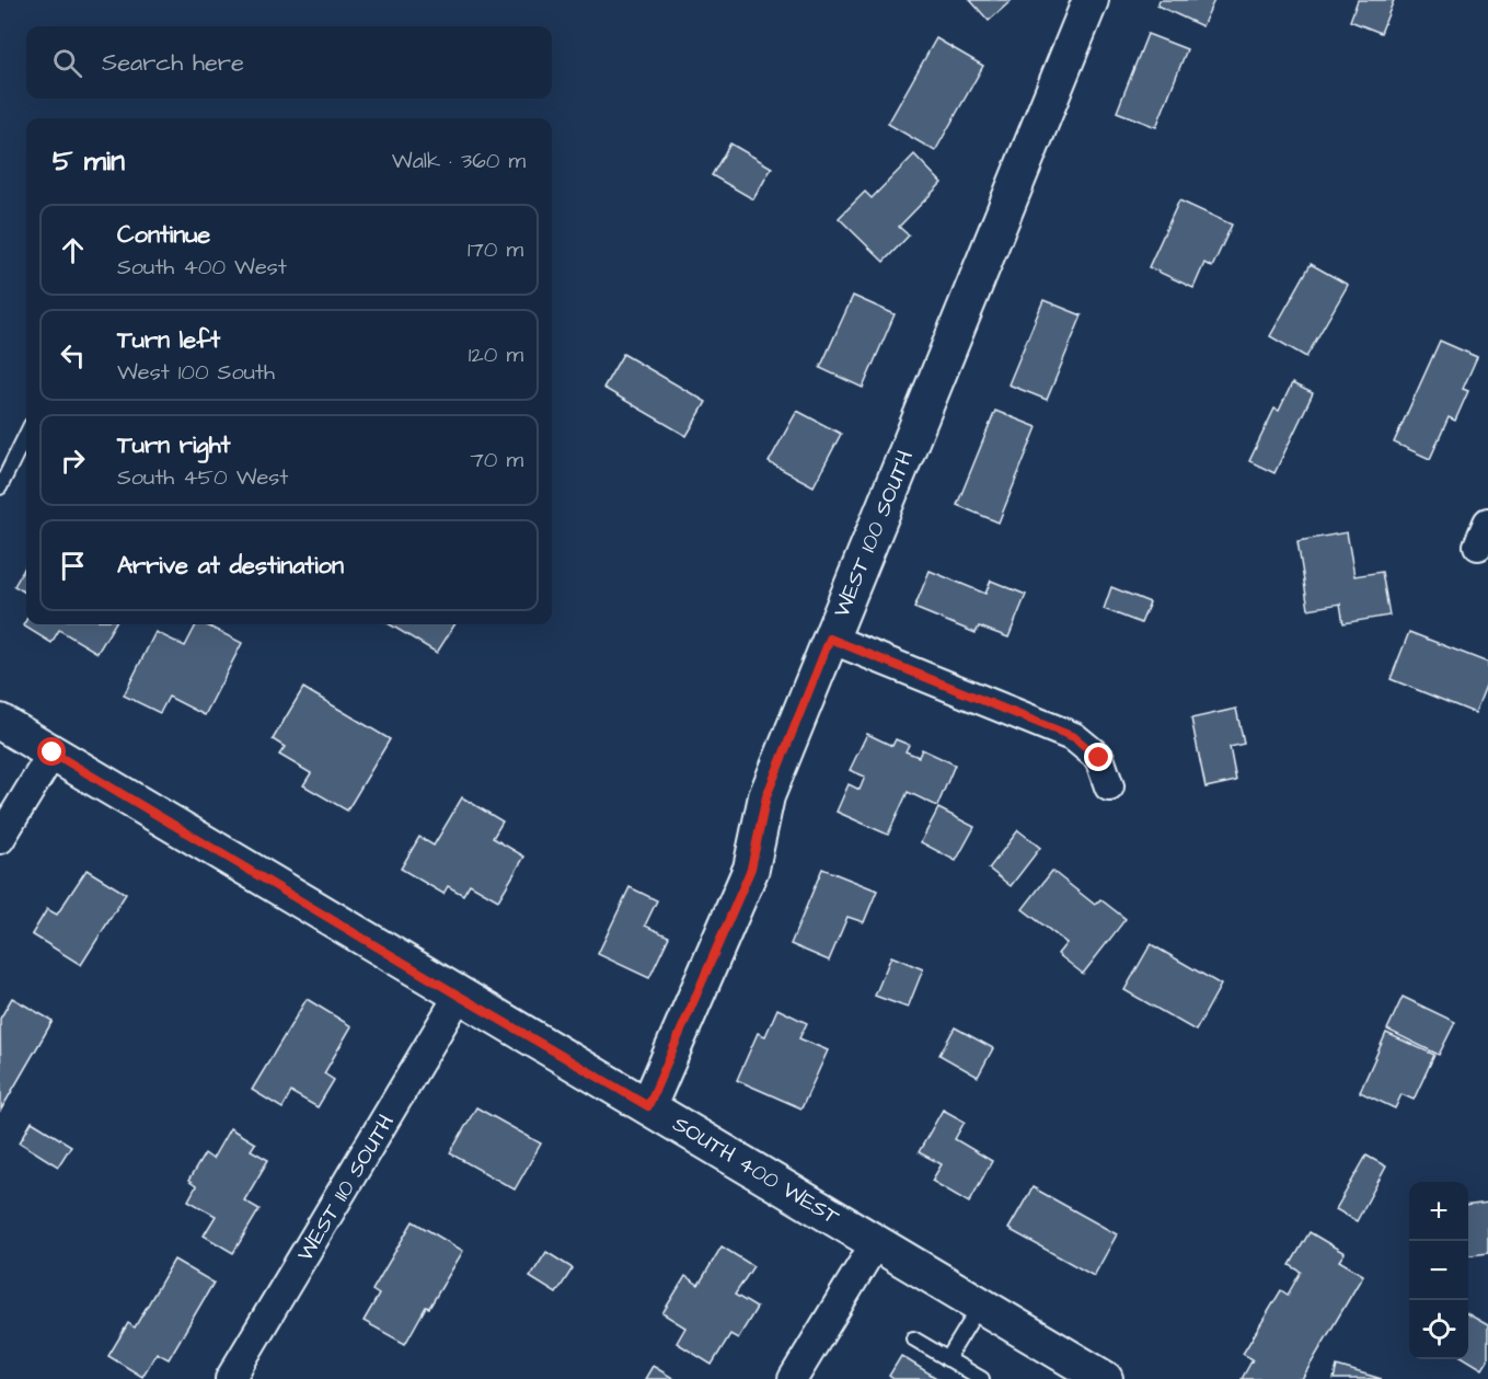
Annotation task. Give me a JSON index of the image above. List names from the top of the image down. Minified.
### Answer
{"streets":{"street":["WEST 100 SOUTH","SOUTH 400 WEST","WEST 110 SOUTH"]},"crossings":[["WEST 100 SOUTH","SOUTH 400 WEST"],["SOUTH 400 WEST","WEST 110 SOUTH"]],"page":{"search":"Search here","heading":["5 min","Walk · 360 m"],"list":[["Continue","South 400 West","170 m"],["Turn left","West 100 South","120 m"],["Turn right","South 450 West","70 m"],"Arrive at destination"],"map_buttons":["+","−"]}}
